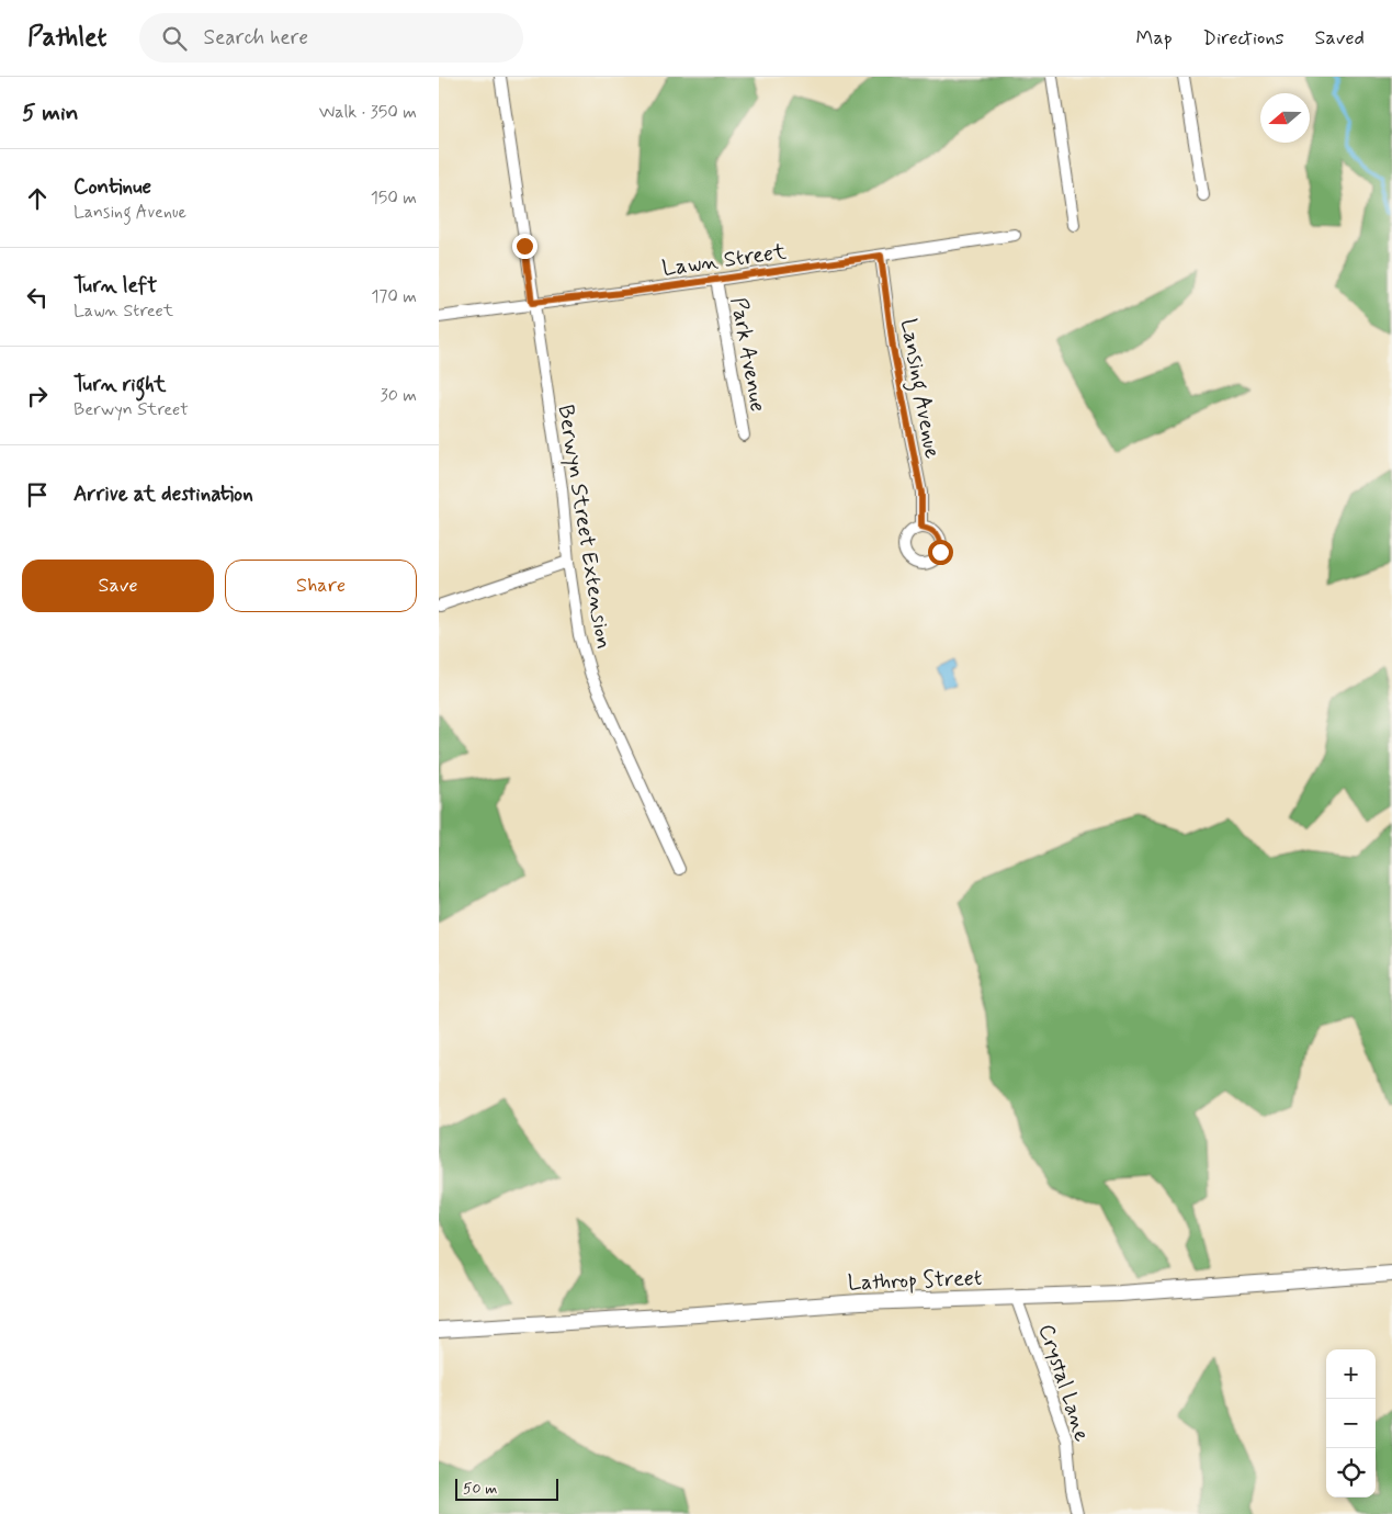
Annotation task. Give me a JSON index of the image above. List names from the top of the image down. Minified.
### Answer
{"streets":{"street":["Lawn Street","Park Avenue","Lansing Avenue","Berwyn Street Extension","Lathrop Street","Crystal Lane"]},"crossings":[["Lawn Street","Park Avenue"],["Lawn Street","Lansing Avenue"],["Lawn Street","Berwyn Street Extension"],["Lathrop Street","Crystal Lane"]],"scale_bar":"50 m","north":"left","page":{"header":"Pathlet","search":"Search here","nav":["Map","Directions","Saved"],"heading":["5 min","Walk · 350 m"],"list":[["Continue","Lansing Avenue","150 m"],["Turn left","Lawn Street","170 m"],["Turn right","Berwyn Street","30 m"],"Arrive at destination"],"buttons":["Save","Share"],"map_buttons":["+","−"],"scale":"50 m"}}
